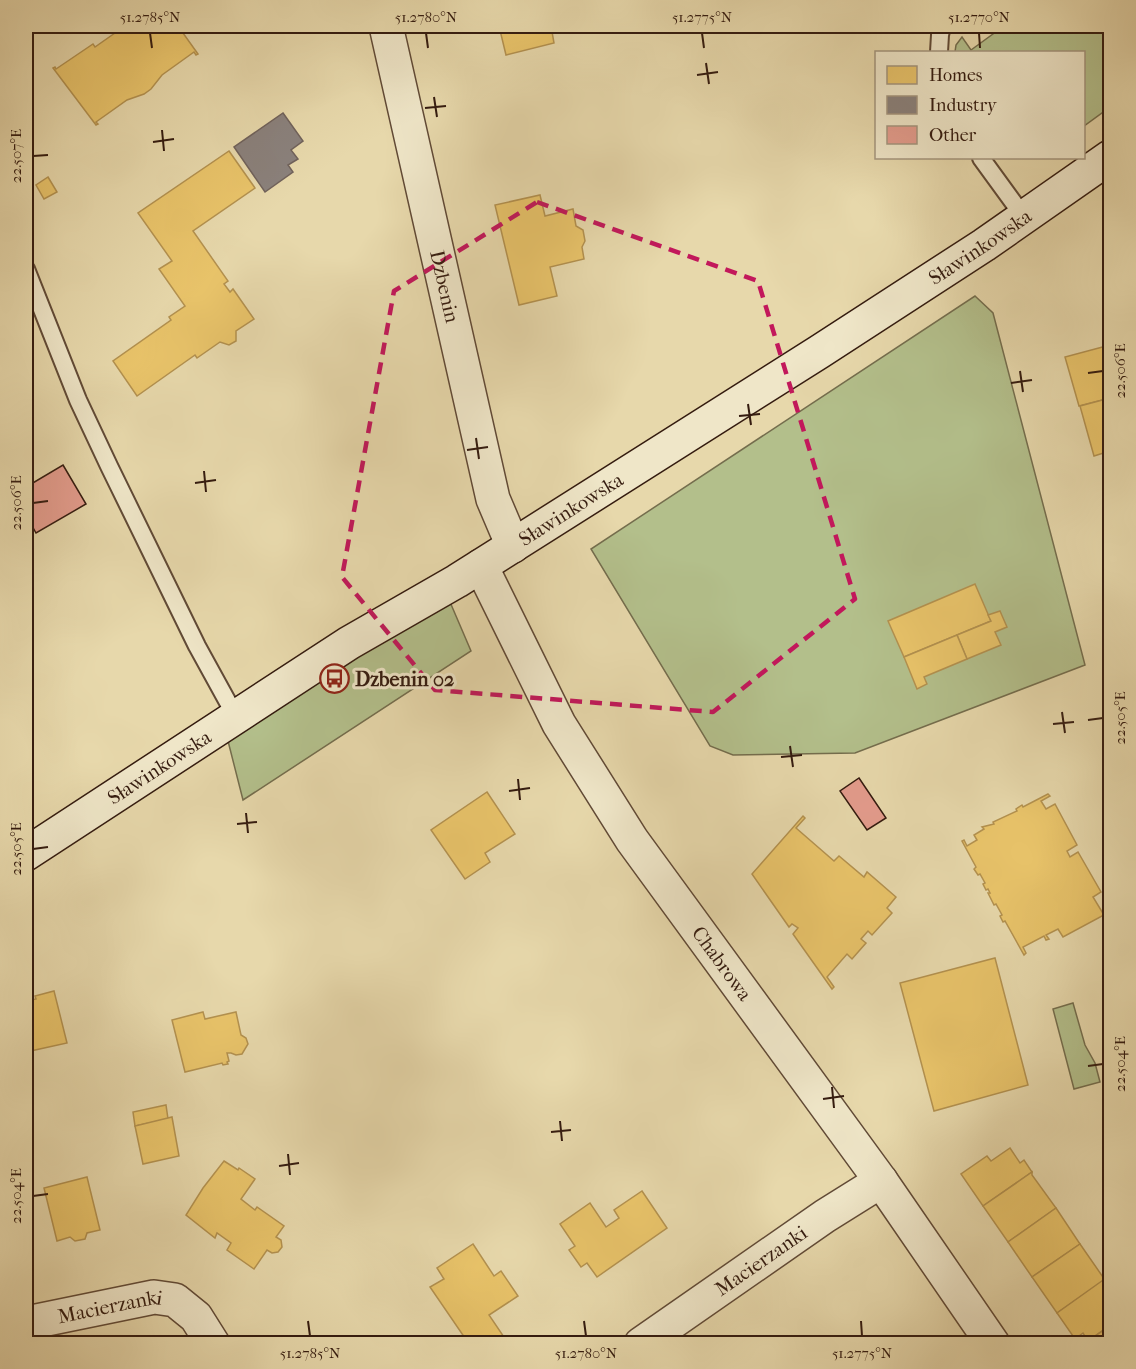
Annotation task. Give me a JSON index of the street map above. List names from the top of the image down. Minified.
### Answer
{"streets":{"street":["Sławinkowska","Dzbenin","Chabrowa","Macierzanki"]},"crossings":[["Sławinkowska","Dzbenin"],["Sławinkowska","Chabrowa"],["Chabrowa","Macierzanki"]],"places":{"bus stop":["Dzbenin 02"]},"legend":["Homes","Industry","Other"],"coordinates":["51.2785°N","51.2780°N","51.2775°N","51.2770°N","22.507°E","22.506°E","22.505°E","22.504°E"]}
